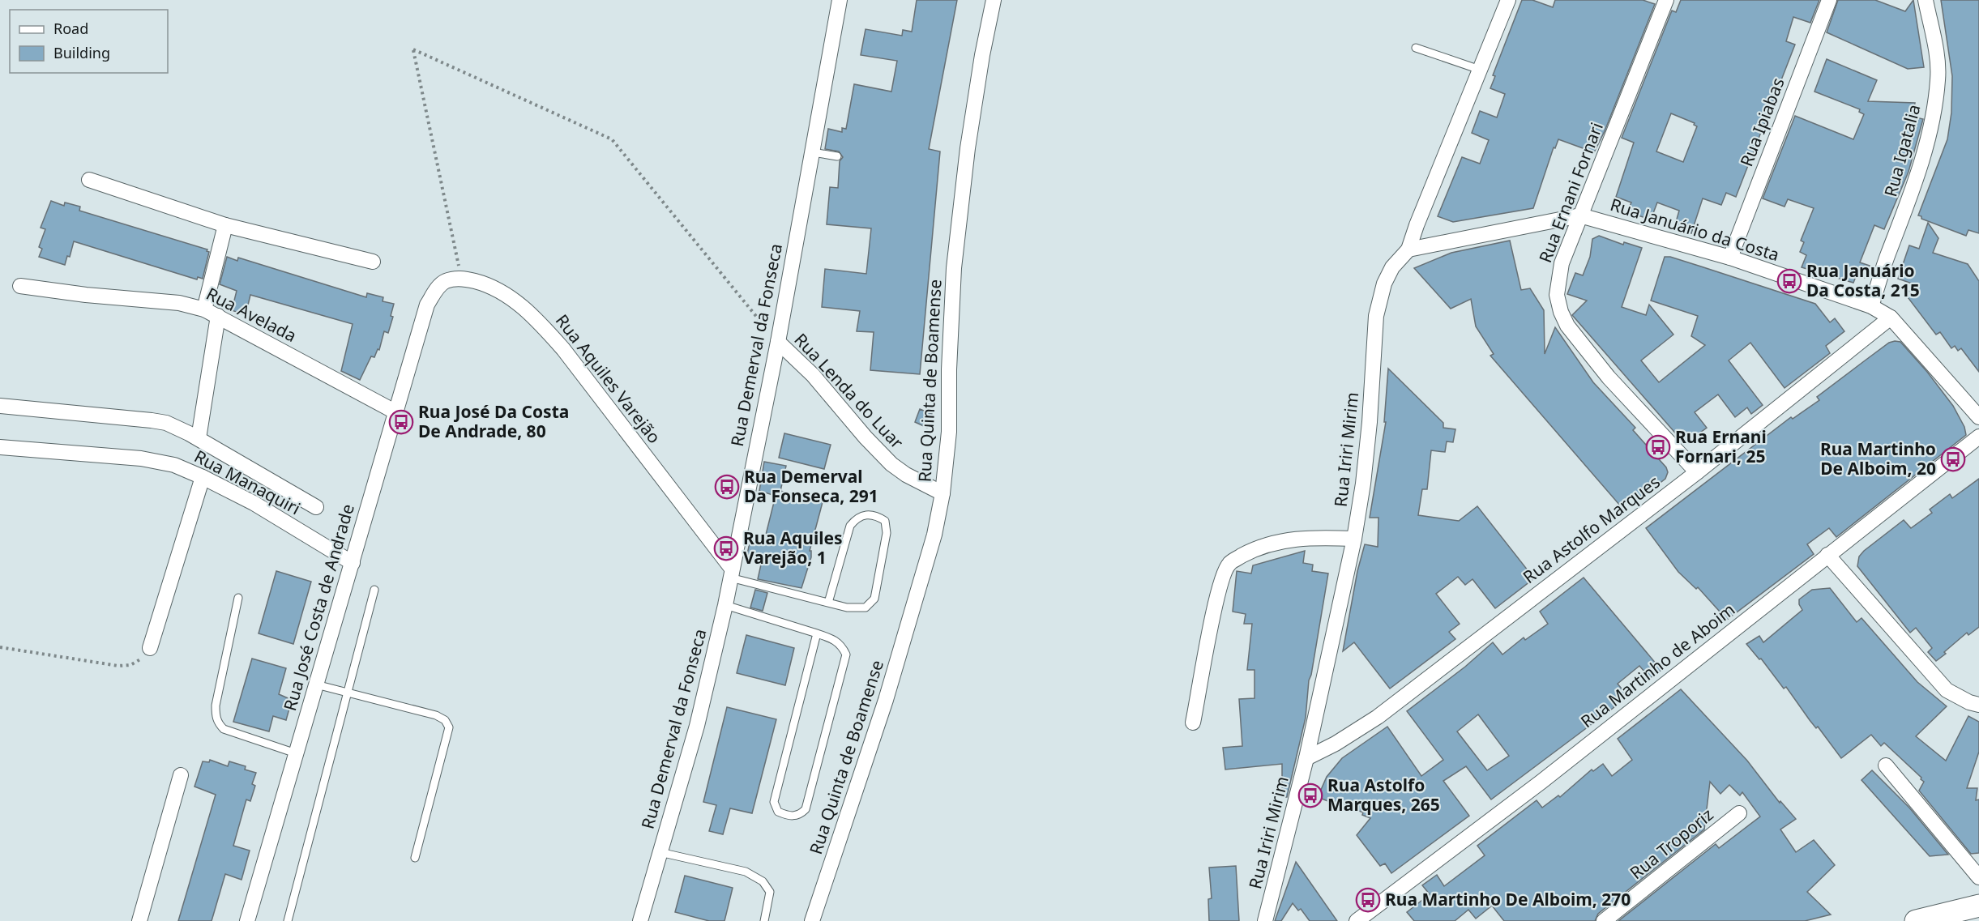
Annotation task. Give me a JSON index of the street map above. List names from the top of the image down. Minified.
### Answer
{"streets":{"street":["Rua Ipiabas","Rua Igatalia","Rua Ernani Fornari","Rua Januário da Costa","Rua Avelada","Rua Demerval da Fonseca","Rua Aquiles Varejão","Rua Quinta de Boamense","Rua Lenda do Luar","Rua Iriri Mirim","Rua Manaquiri","Rua Astolfo Marques","Rua José Costa de Andrade","Rua Martinho de Aboim","Rua Troporiz"]},"crossings":[["Rua Ipiabas","Rua Januário da Costa"],["Rua Igatalia","Rua Januário da Costa"],["Rua Ernani Fornari","Rua Januário da Costa"],["Rua Ernani Fornari","Rua Astolfo Marques"],["Rua Januário da Costa","Rua Iriri Mirim"],["Rua Januário da Costa","Rua Astolfo Marques"],["Rua Avelada","Rua José Costa de Andrade"],["Rua Demerval da Fonseca","Rua Aquiles Varejão"],["Rua Demerval da Fonseca","Rua Lenda do Luar"],["Rua Aquiles Varejão","Rua José Costa de Andrade"],["Rua Quinta de Boamense","Rua Lenda do Luar"],["Rua Iriri Mirim","Rua Astolfo Marques"],["Rua Manaquiri","Rua José Costa de Andrade"]],"places":{"bus stop":["Rua Januário Da Costa, 215","Rua José Da Costa De Andrade, 80","Rua Ernani Fornari, 25","Rua Martinho De Alboim, 20","Rua Demerval Da Fonseca, 291","Rua Aquiles Varejão, 1","Rua Astolfo Marques, 265","Rua Martinho De Alboim, 270"]},"legend":["Road","Building"]}
